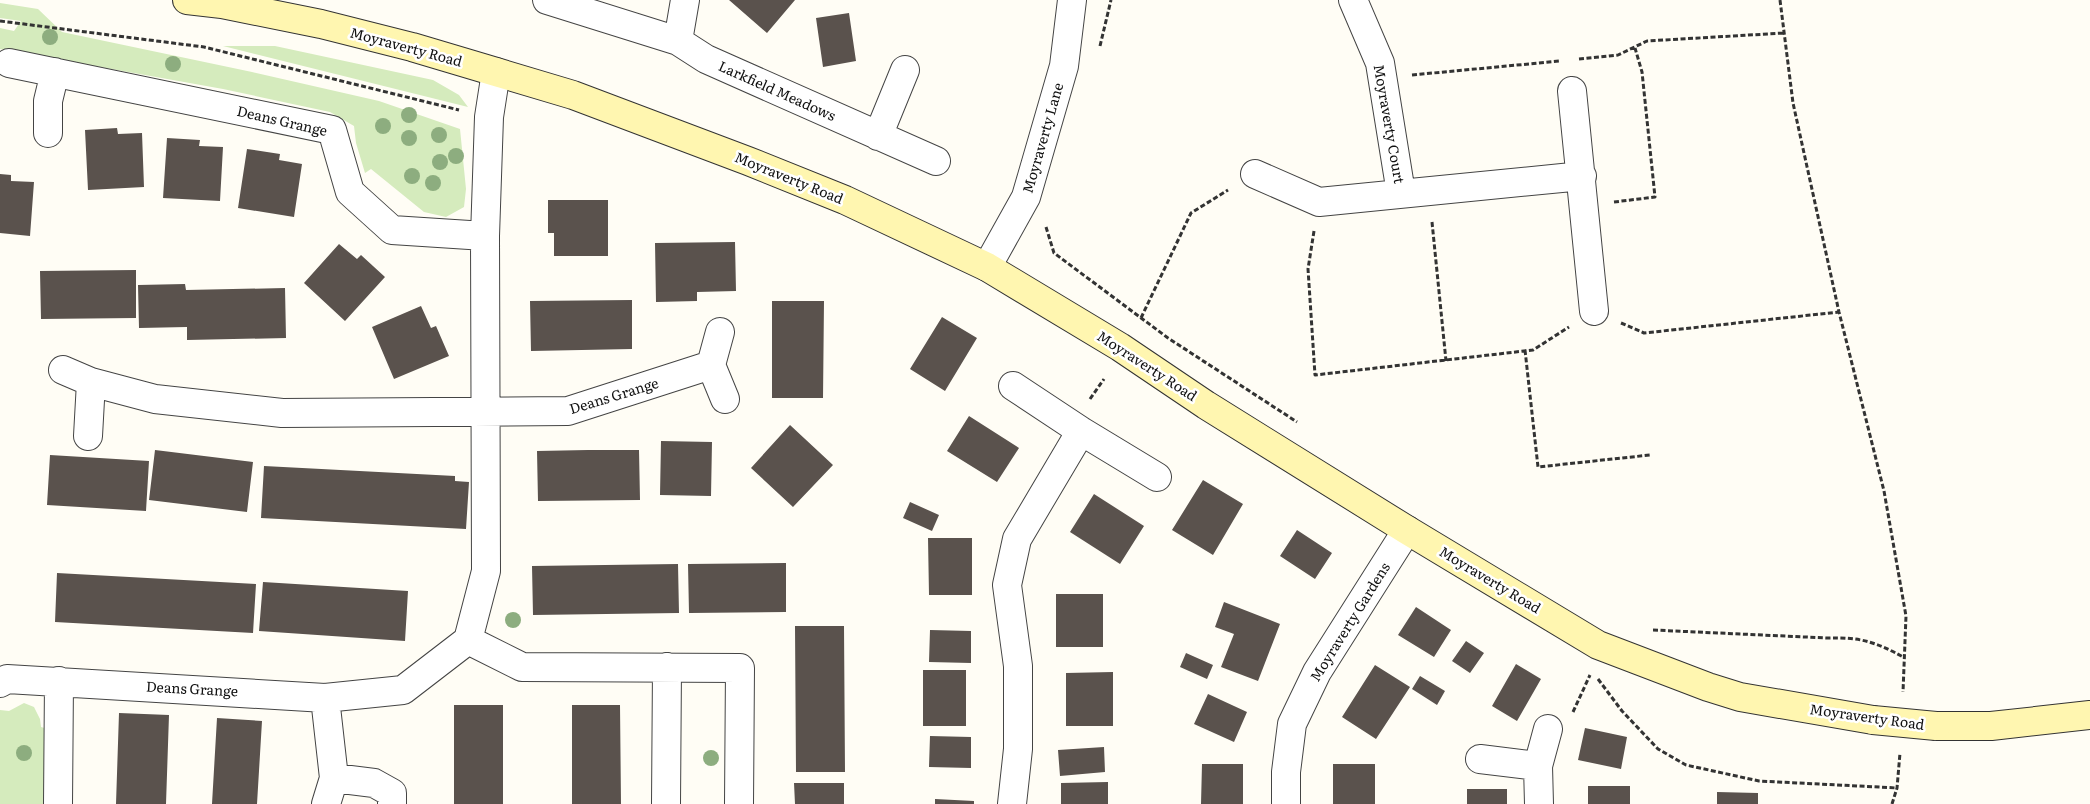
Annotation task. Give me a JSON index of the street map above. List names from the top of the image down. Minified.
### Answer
{"streets":{"street":["Moyraverty Road","Larkfield Meadows","Deans Grange","Moyraverty Court","Moyraverty Lane","Moyraverty Gardens"]},"crossings":[["Moyraverty Road","Moyraverty Lane"],["Moyraverty Road","Moyraverty Gardens"]]}
